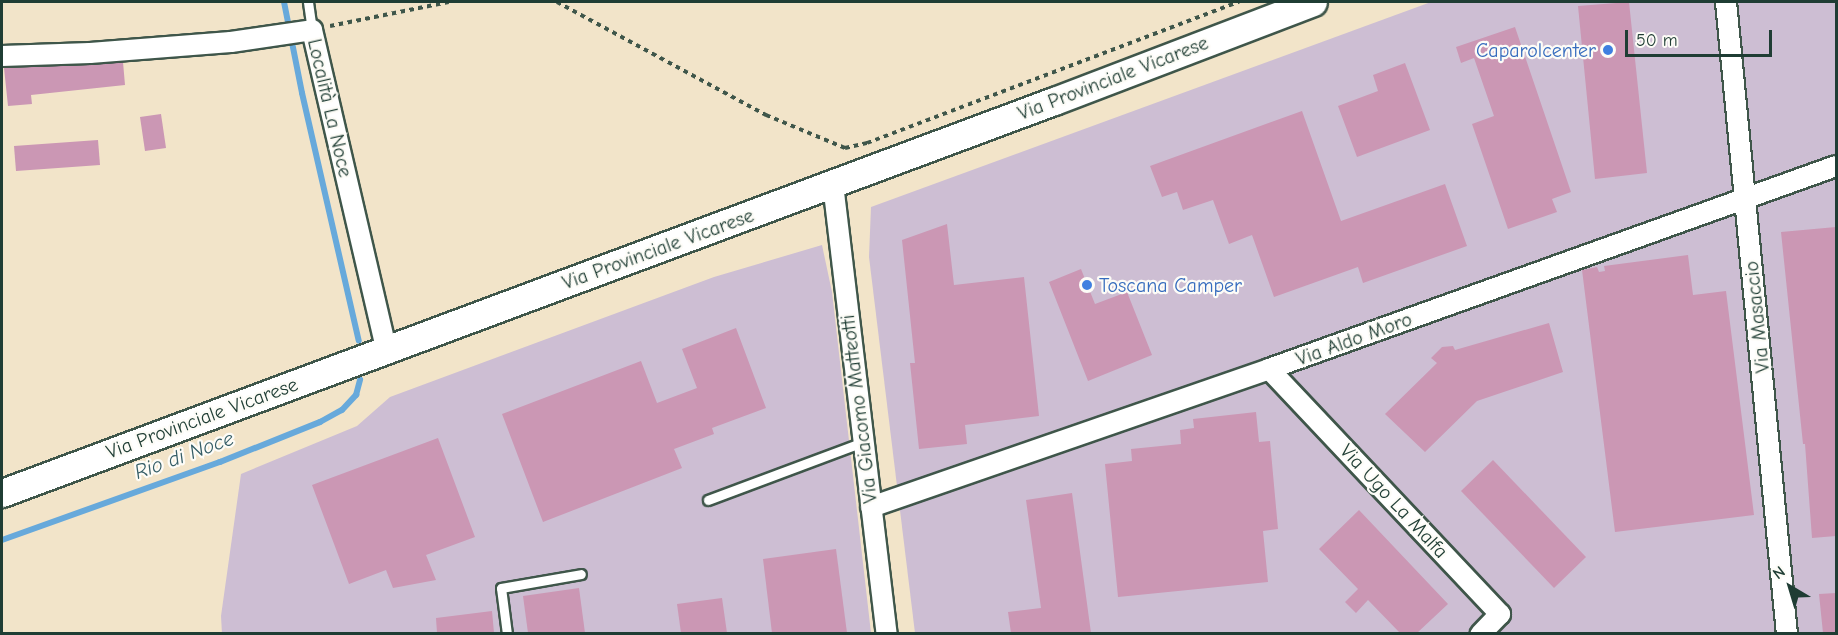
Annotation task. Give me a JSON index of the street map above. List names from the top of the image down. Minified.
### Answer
{"streets":{"main road":["Via Provinciale Vicarese"],"street":["Località La Noce","Via Masaccio","Via Aldo Moro","Via Giacomo Matteotti","Via Ugo La Malfa"]},"crossings":[["Via Provinciale Vicarese","Località La Noce"],["Via Provinciale Vicarese","Via Giacomo Matteotti"],["Via Masaccio","Via Aldo Moro"],["Via Aldo Moro","Via Giacomo Matteotti"],["Via Aldo Moro","Via Ugo La Malfa"]],"water":["Rio di Noce"],"places":["Caparolcenter","Toscana Camper"],"scale_bar":"50 m","north":"top left"}
